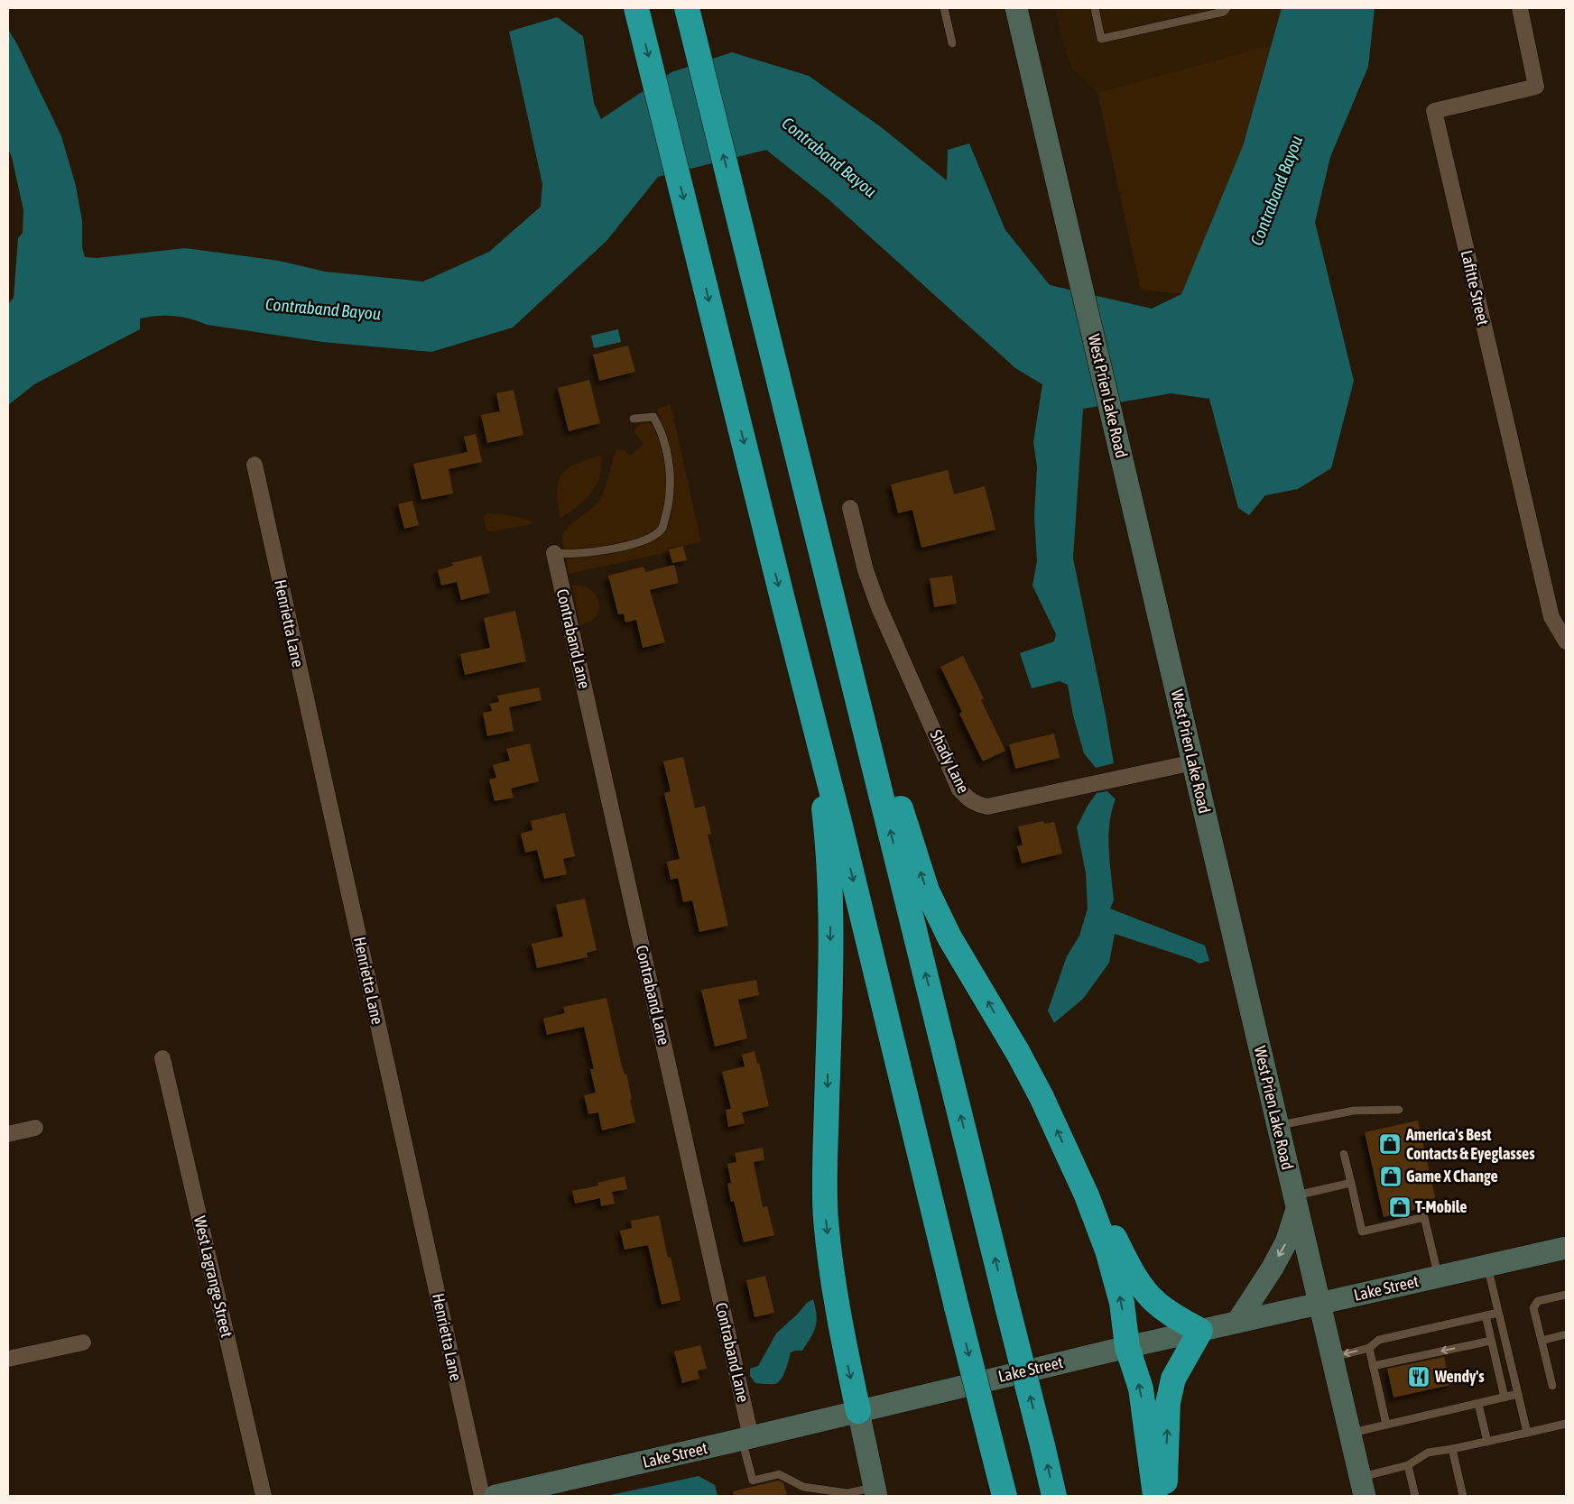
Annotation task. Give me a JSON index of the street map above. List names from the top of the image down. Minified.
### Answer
{"streets":{"street":["Lafitte Street","West Prien Lake Road","Henrietta Lane","Contraband Lane","Shady Lane","West Lagrange Street","Lake Street"]},"crossings":[["West Prien Lake Road","Shady Lane"],["West Prien Lake Road","Lake Street"],["Contraband Lane","Lake Street"]],"water":["Contraband Bayou"],"places":{"shop":["America's Best Contacts & Eyeglasses","Game X Change","T-Mobile"],"restaurant":["Wendy's"]}}
